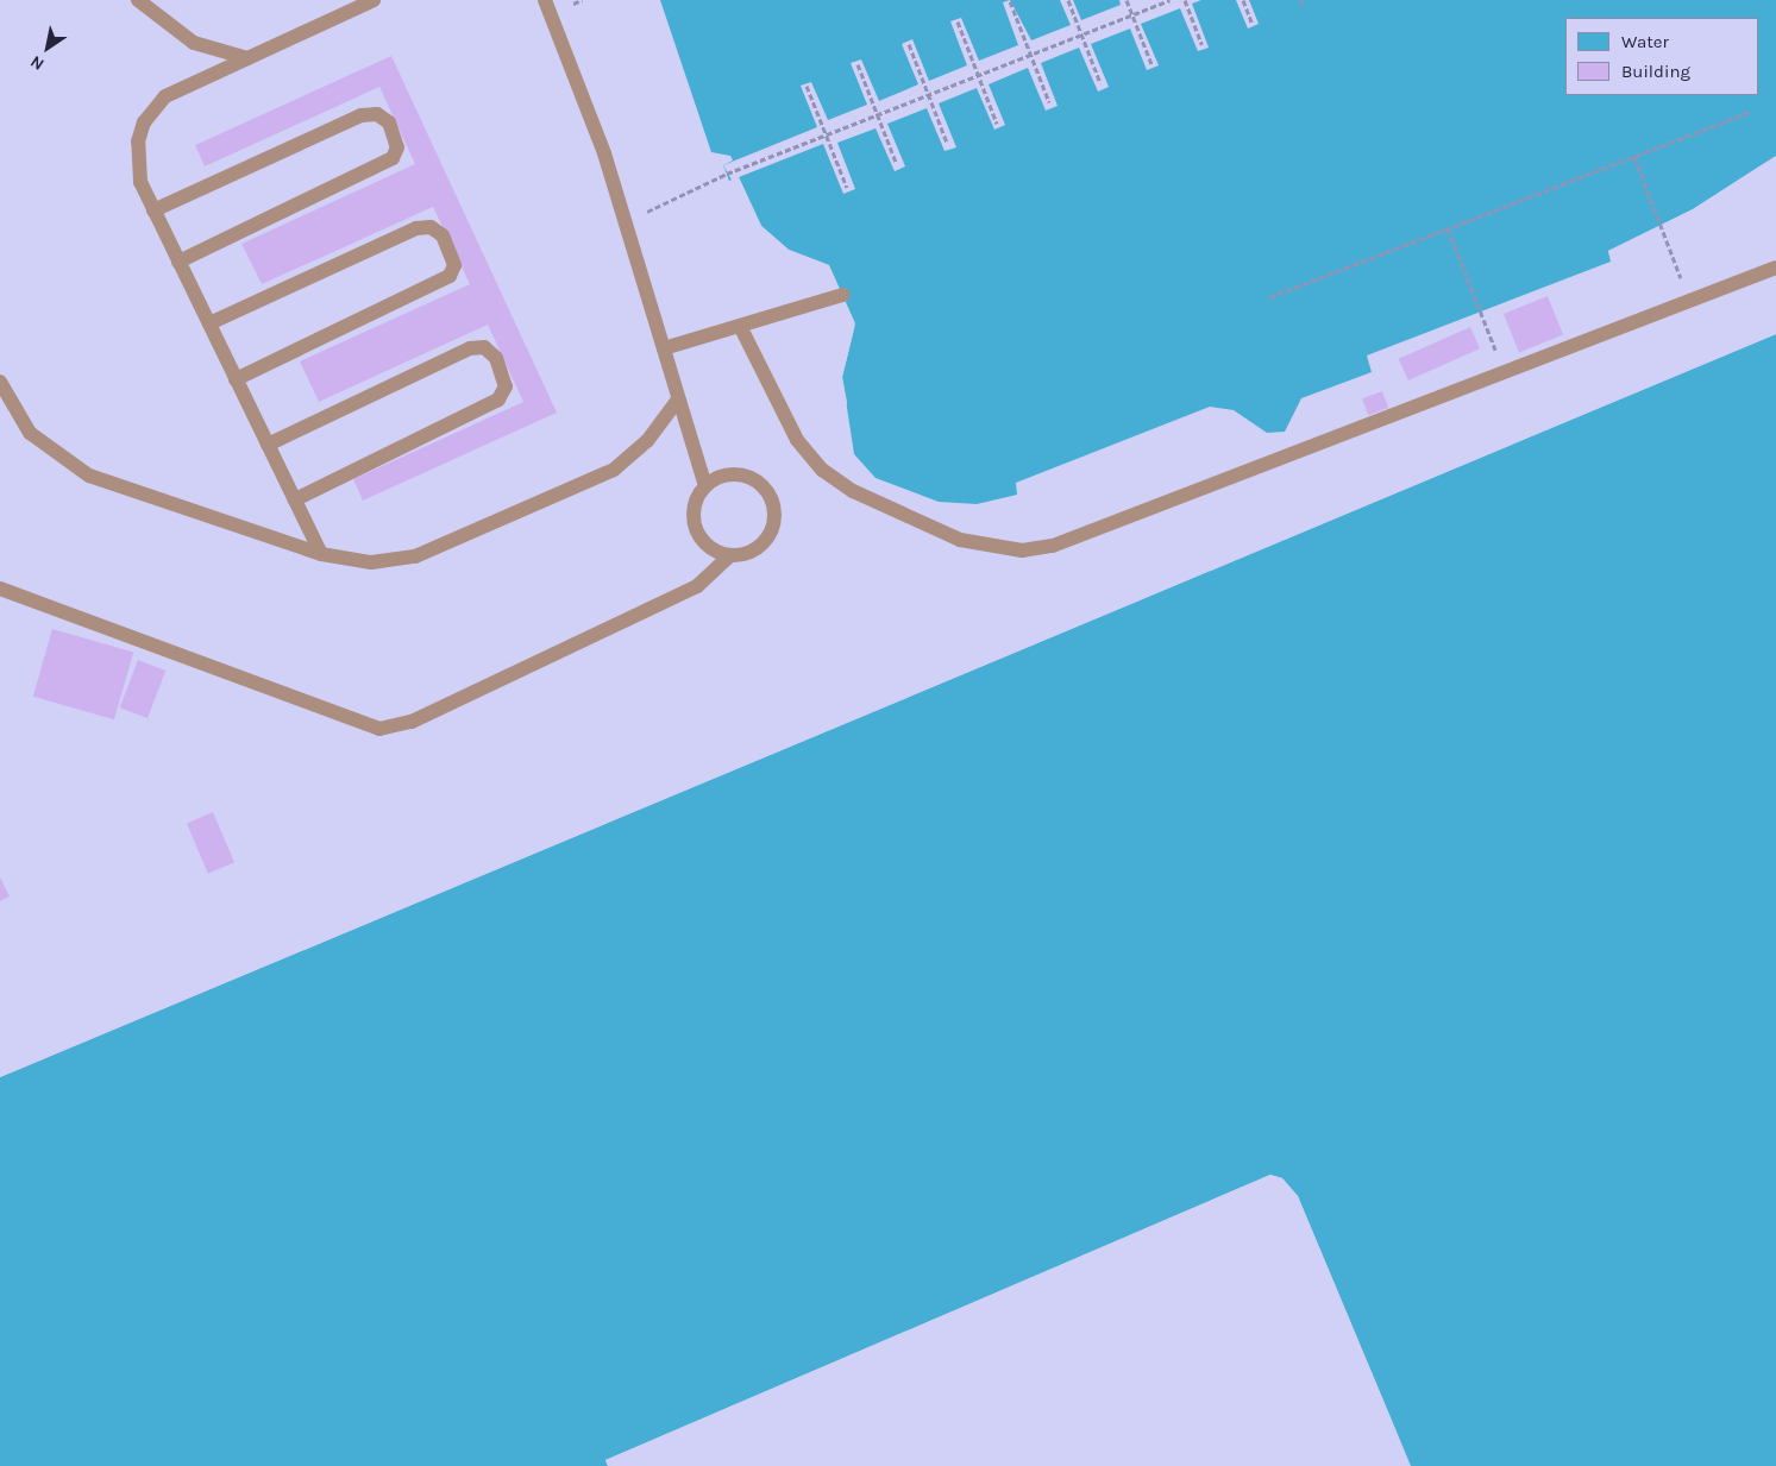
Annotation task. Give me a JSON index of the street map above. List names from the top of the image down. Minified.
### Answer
{"legend":["Water","Building"],"north":"bottom left"}
